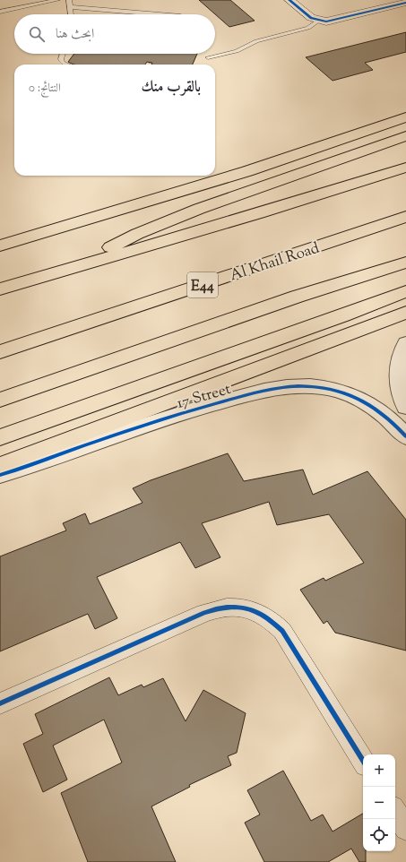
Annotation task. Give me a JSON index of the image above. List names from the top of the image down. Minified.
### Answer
{"streets":{"highway":["Al Khail Road","E44"],"street":["17 Street"]},"page":{"search":"ابحث هنا","heading":["بالقرب منك","النتائج: 0"],"map_buttons":["+","−"]}}
